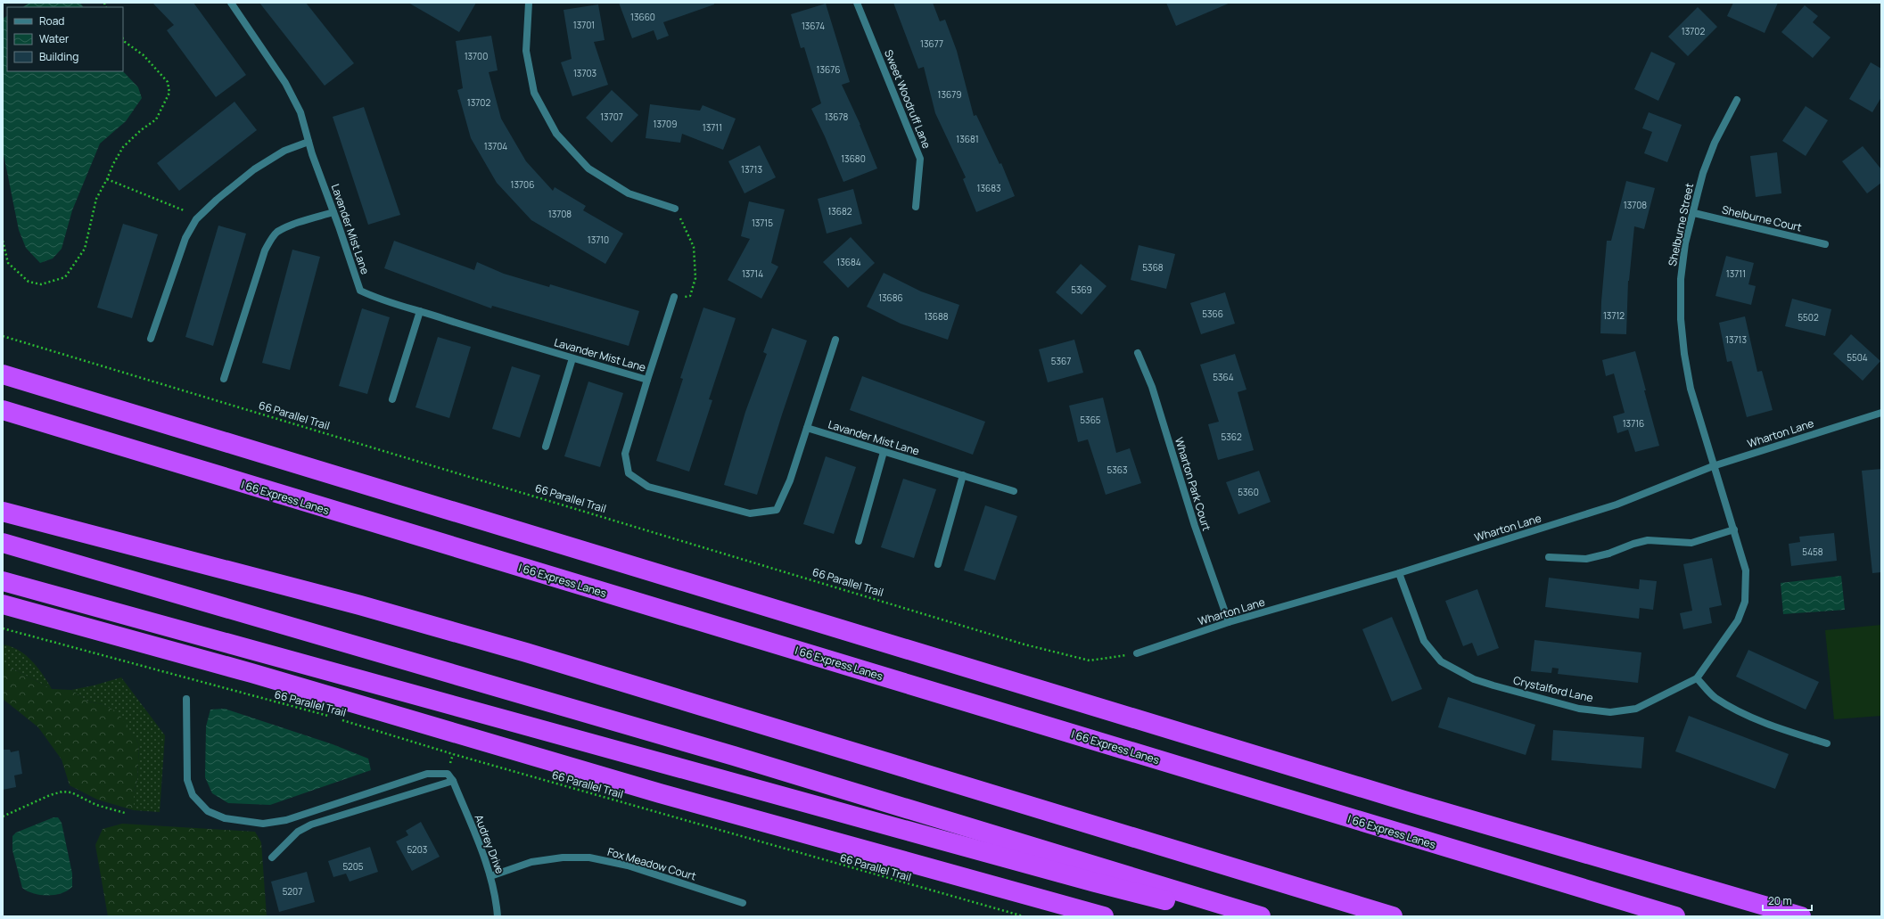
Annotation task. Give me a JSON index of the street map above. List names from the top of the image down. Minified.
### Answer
{"streets":{"highway":["I 66 Express Lanes"],"street":["Sweet Woodruff Lane","Shelburne Court","Shelburne Street","Lavander Mist Lane","Wharton Lane","Wharton Park Court","Crystalford Lane","Audrey Drive","Fox Meadow Court"],"path":["66 Parallel Trail"]},"crossings":[["Shelburne Court","Shelburne Street"],["Shelburne Street","Wharton Lane"],["Shelburne Street","Crystalford Lane"],["66 Parallel Trail","Wharton Lane"],["Wharton Lane","Wharton Park Court"],["Wharton Lane","Crystalford Lane"],["Audrey Drive","Fox Meadow Court"]],"house_numbers":["13660","13701","13674","13702","13677","13700","13676","13703","13679","13702","13707","13678","13709","13711","13681","13704","13680","13713","13706","13683","13708","13682","13708","13715","13710","13684","5368","13714","13711","5369","13686","5366","13712","13688","5502","13713","5504","5367","5364","5365","13716","5362","5363","5360","5458","5203","5205","5207"],"legend":["Road","Water","Building"],"scale_bar":"20 m"}
